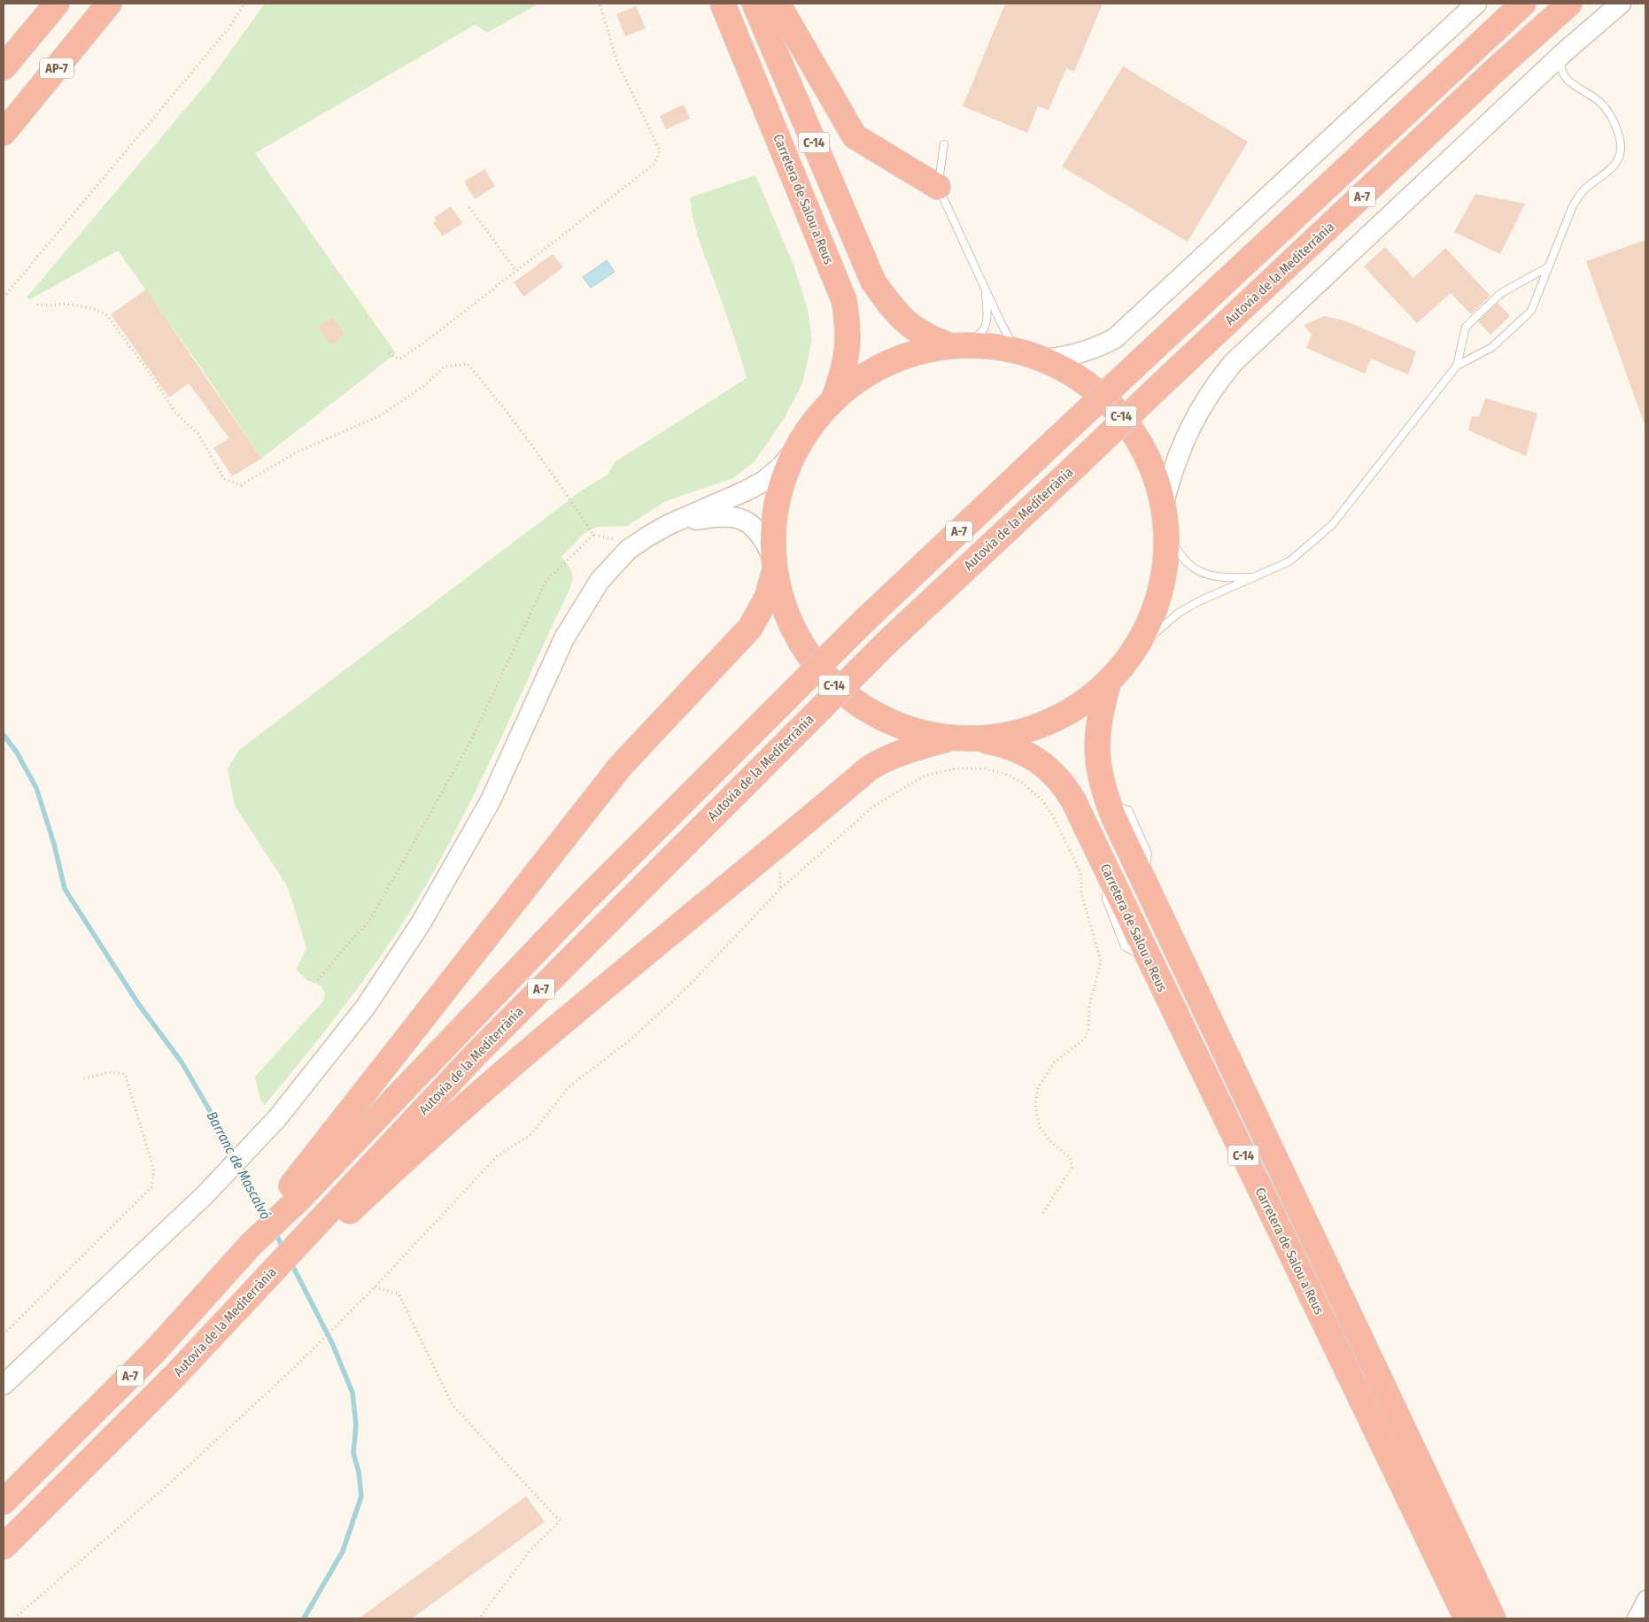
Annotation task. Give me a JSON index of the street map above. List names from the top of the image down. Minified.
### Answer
{"streets":{"highway":["AP-7","C-14","A-7","Carretera de Salou a Reus","Autovia de la Mediterrània"]},"crossings":[["C-14","Carretera de Salou a Reus"]],"water":["Barranc de Mascalvó"]}
